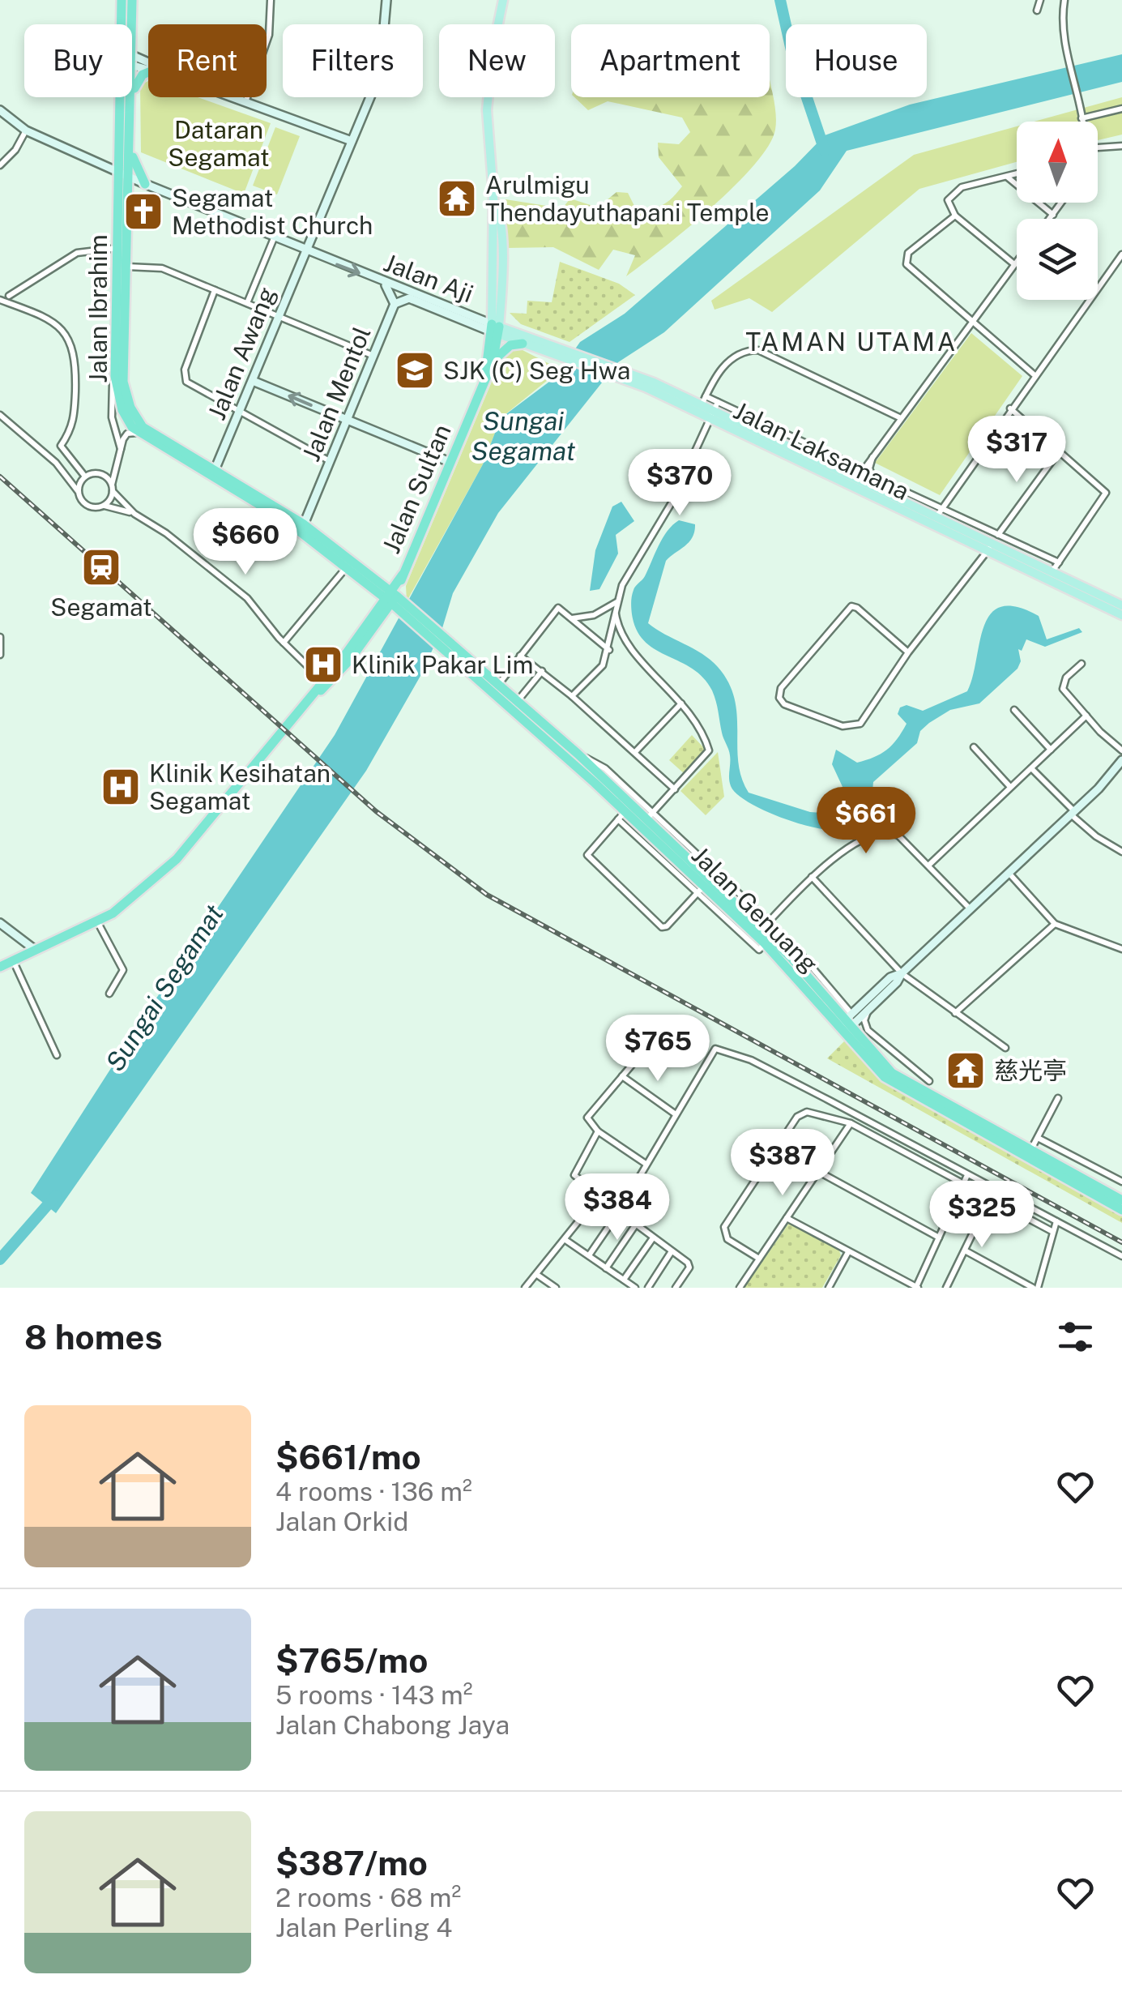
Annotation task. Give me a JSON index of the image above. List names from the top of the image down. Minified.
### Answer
{"streets":{"highway":["Jalan Ibrahim","Jalan Sultan","Jalan Genuang"],"main road":["Jalan Aji","Jalan Awang","Jalan Mentol","Jalan Laksamana"]},"crossings":[["Jalan Aji","Jalan Ibrahim"],["Jalan Aji","Jalan Awang"],["Jalan Aji","Jalan Mentol"],["Jalan Aji","Jalan Laksamana"],["Jalan Aji","Jalan Sultan"],["Jalan Ibrahim","Jalan Awang"],["Jalan Ibrahim","Jalan Mentol"],["Jalan Ibrahim","Jalan Sultan"],["Jalan Ibrahim","Jalan Genuang"],["Jalan Laksamana","Jalan Sultan"],["Jalan Sultan","Jalan Genuang"]],"districts":["TAMAN UTAMA"],"water":["Sungai Segamat"],"parks":["Dataran Segamat"],"places":{"temple":["Arulmigu Thendayuthapani Temple","慈光亭"],"church":["Segamat Methodist Church"],"school or university":["SJK (C) Seg Hwa"],"station":["Segamat"],"hospital":["Klinik Pakar Lim","Klinik Kesihatan Segamat"]},"north":"top","page":{"chip":["Buy","Rent","Filters","New","Apartment","House"],"price":["$317","$370","$660","$661","$765","$387","$384","$325"],"heading":"8 homes","list":[{"name":"$661/mo","note":"4 rooms · 136 m² · Jalan Orkid"},{"name":"$765/mo","note":"5 rooms · 143 m² · Jalan Chabong Jaya"},{"name":"$387/mo","note":"2 rooms · 68 m² · Jalan Perling 4"}]}}
